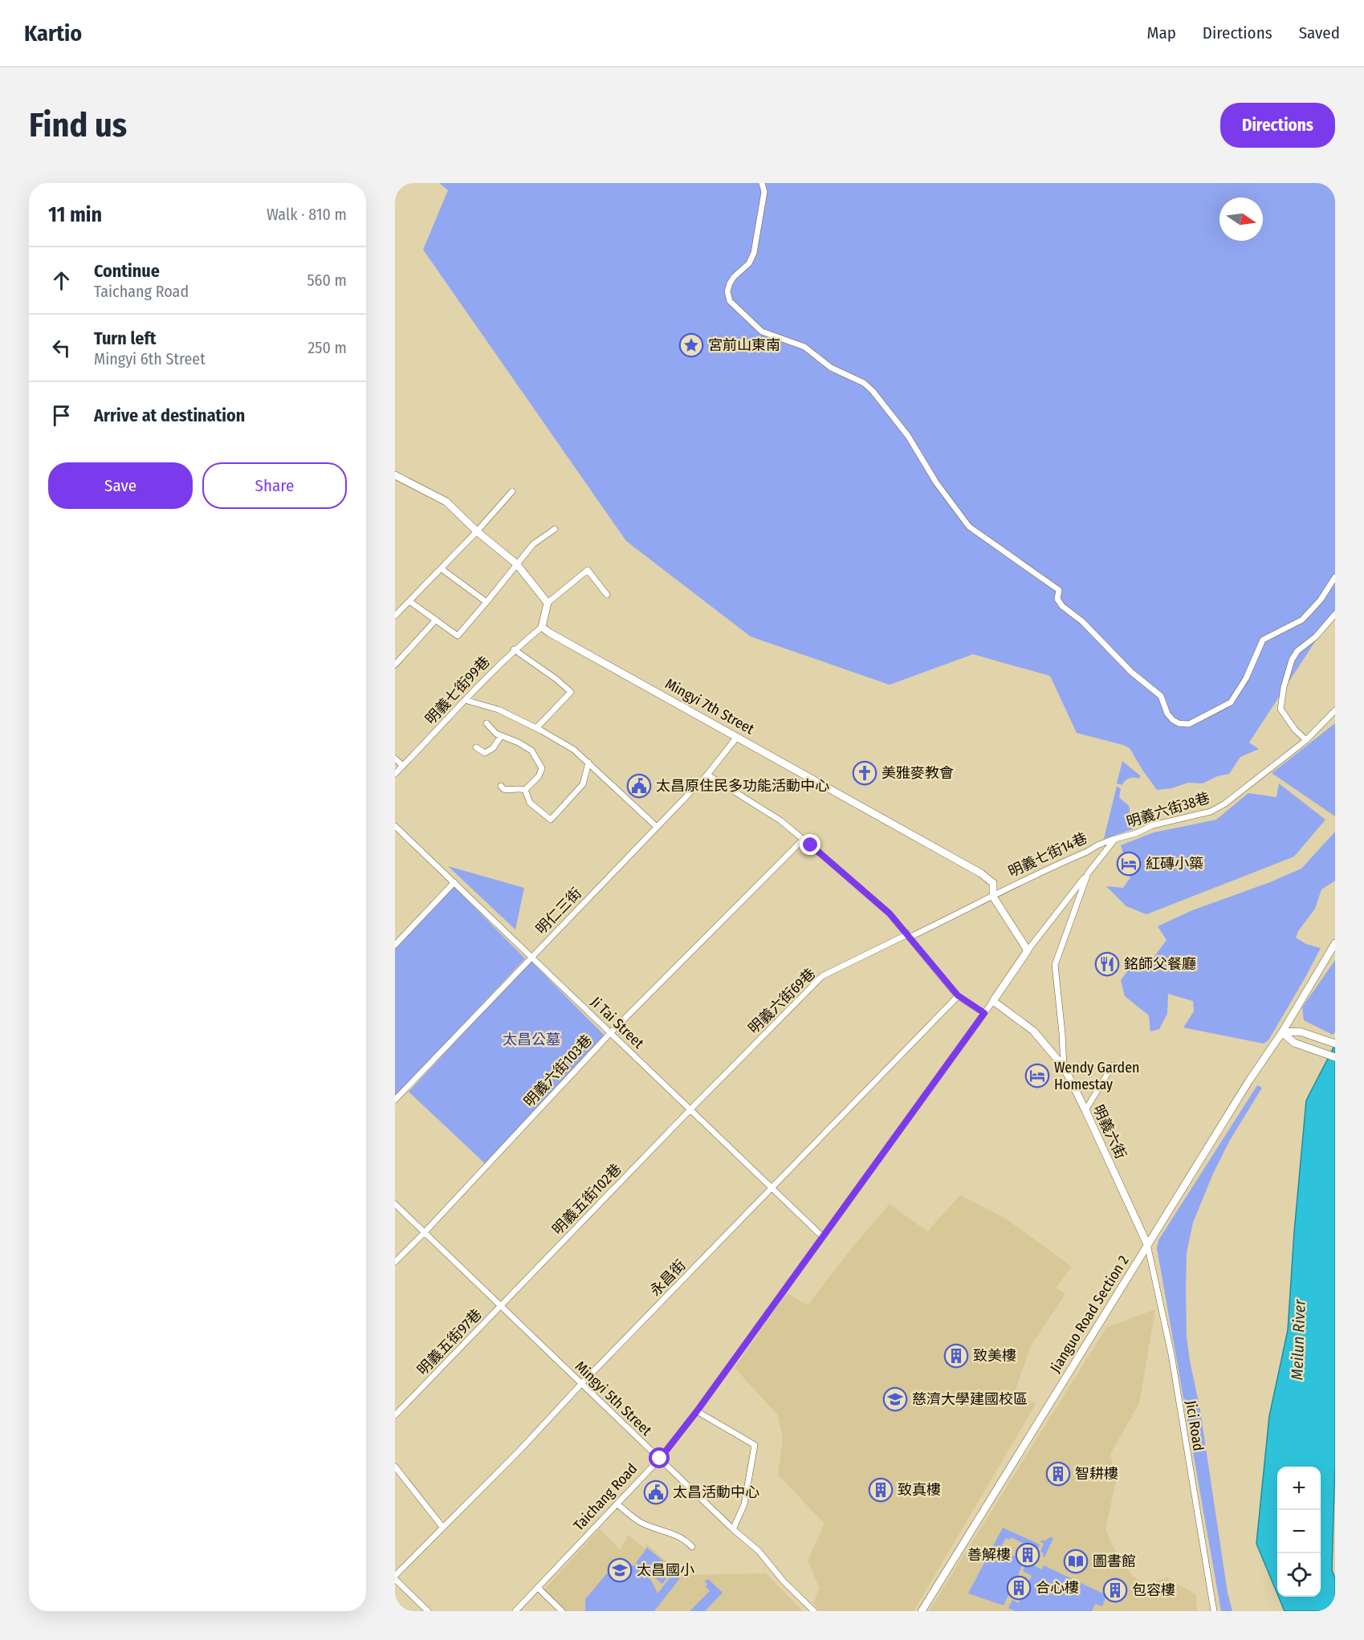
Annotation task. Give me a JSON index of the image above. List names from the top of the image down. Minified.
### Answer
{"streets":{"street":["明義七街99巷","Mingyi 7th Street","明義六街38巷","明義七街14巷","明仁三街","明義六街69巷","Ji Tai Street","明義六街103巷","明義六街","明義五街102巷","永昌街","Jianguo Road Section 2","明義五街97巷","Mingyi 5th Street","Jici Road","Taichang Road"]},"crossings":[["明義七街99巷","Mingyi 7th Street"],["Mingyi 7th Street","明義七街14巷"],["Mingyi 7th Street","明仁三街"],["Mingyi 7th Street","Taichang Road"],["明義六街38巷","明義七街14巷"],["明義六街38巷","明義六街"],["明義七街14巷","明義六街69巷"],["明仁三街","Ji Tai Street"],["明義六街69巷","Ji Tai Street"],["明義六街69巷","明義五街102巷"],["Ji Tai Street","明義六街103巷"],["Ji Tai Street","明義五街102巷"],["Ji Tai Street","永昌街"],["Ji Tai Street","Taichang Road"],["明義六街103巷","Mingyi 5th Street"],["明義六街","Jianguo Road Section 2"],["明義六街","Jici Road"],["明義六街","Taichang Road"],["明義五街102巷","明義五街97巷"],["明義五街102巷","Mingyi 5th Street"],["永昌街","Mingyi 5th Street"],["Jianguo Road Section 2","Jici Road"],["明義五街97巷","Mingyi 5th Street"],["Mingyi 5th Street","Taichang Road"]],"water":["Meilun River"],"parks":["太昌公墓"],"places":{"place":["宮前山東南"],"church":["美雅麥教會"],"public building":["太昌原住民多功能活動中心","太昌活動中心"],"hotel":["紅磚小築","Wendy Garden Homestay"],"restaurant":["銘師父餐廳"],"building":["致美樓","智耕樓","致真樓","善解樓","合心樓","包容樓"],"school or university":["慈濟大學建國校區","太昌國小"],"library":["圖書館"]},"north":"right","page":{"header":"Kartio","nav":["Map","Directions","Saved"],"buttons":["Directions",["Save","Share"]],"title":"Find us","heading":["11 min","Walk · 810 m"],"list":[["Continue","Taichang Road","560 m"],["Turn left","Mingyi 6th Street","250 m"],"Arrive at destination"],"map_buttons":["+","−"]}}
